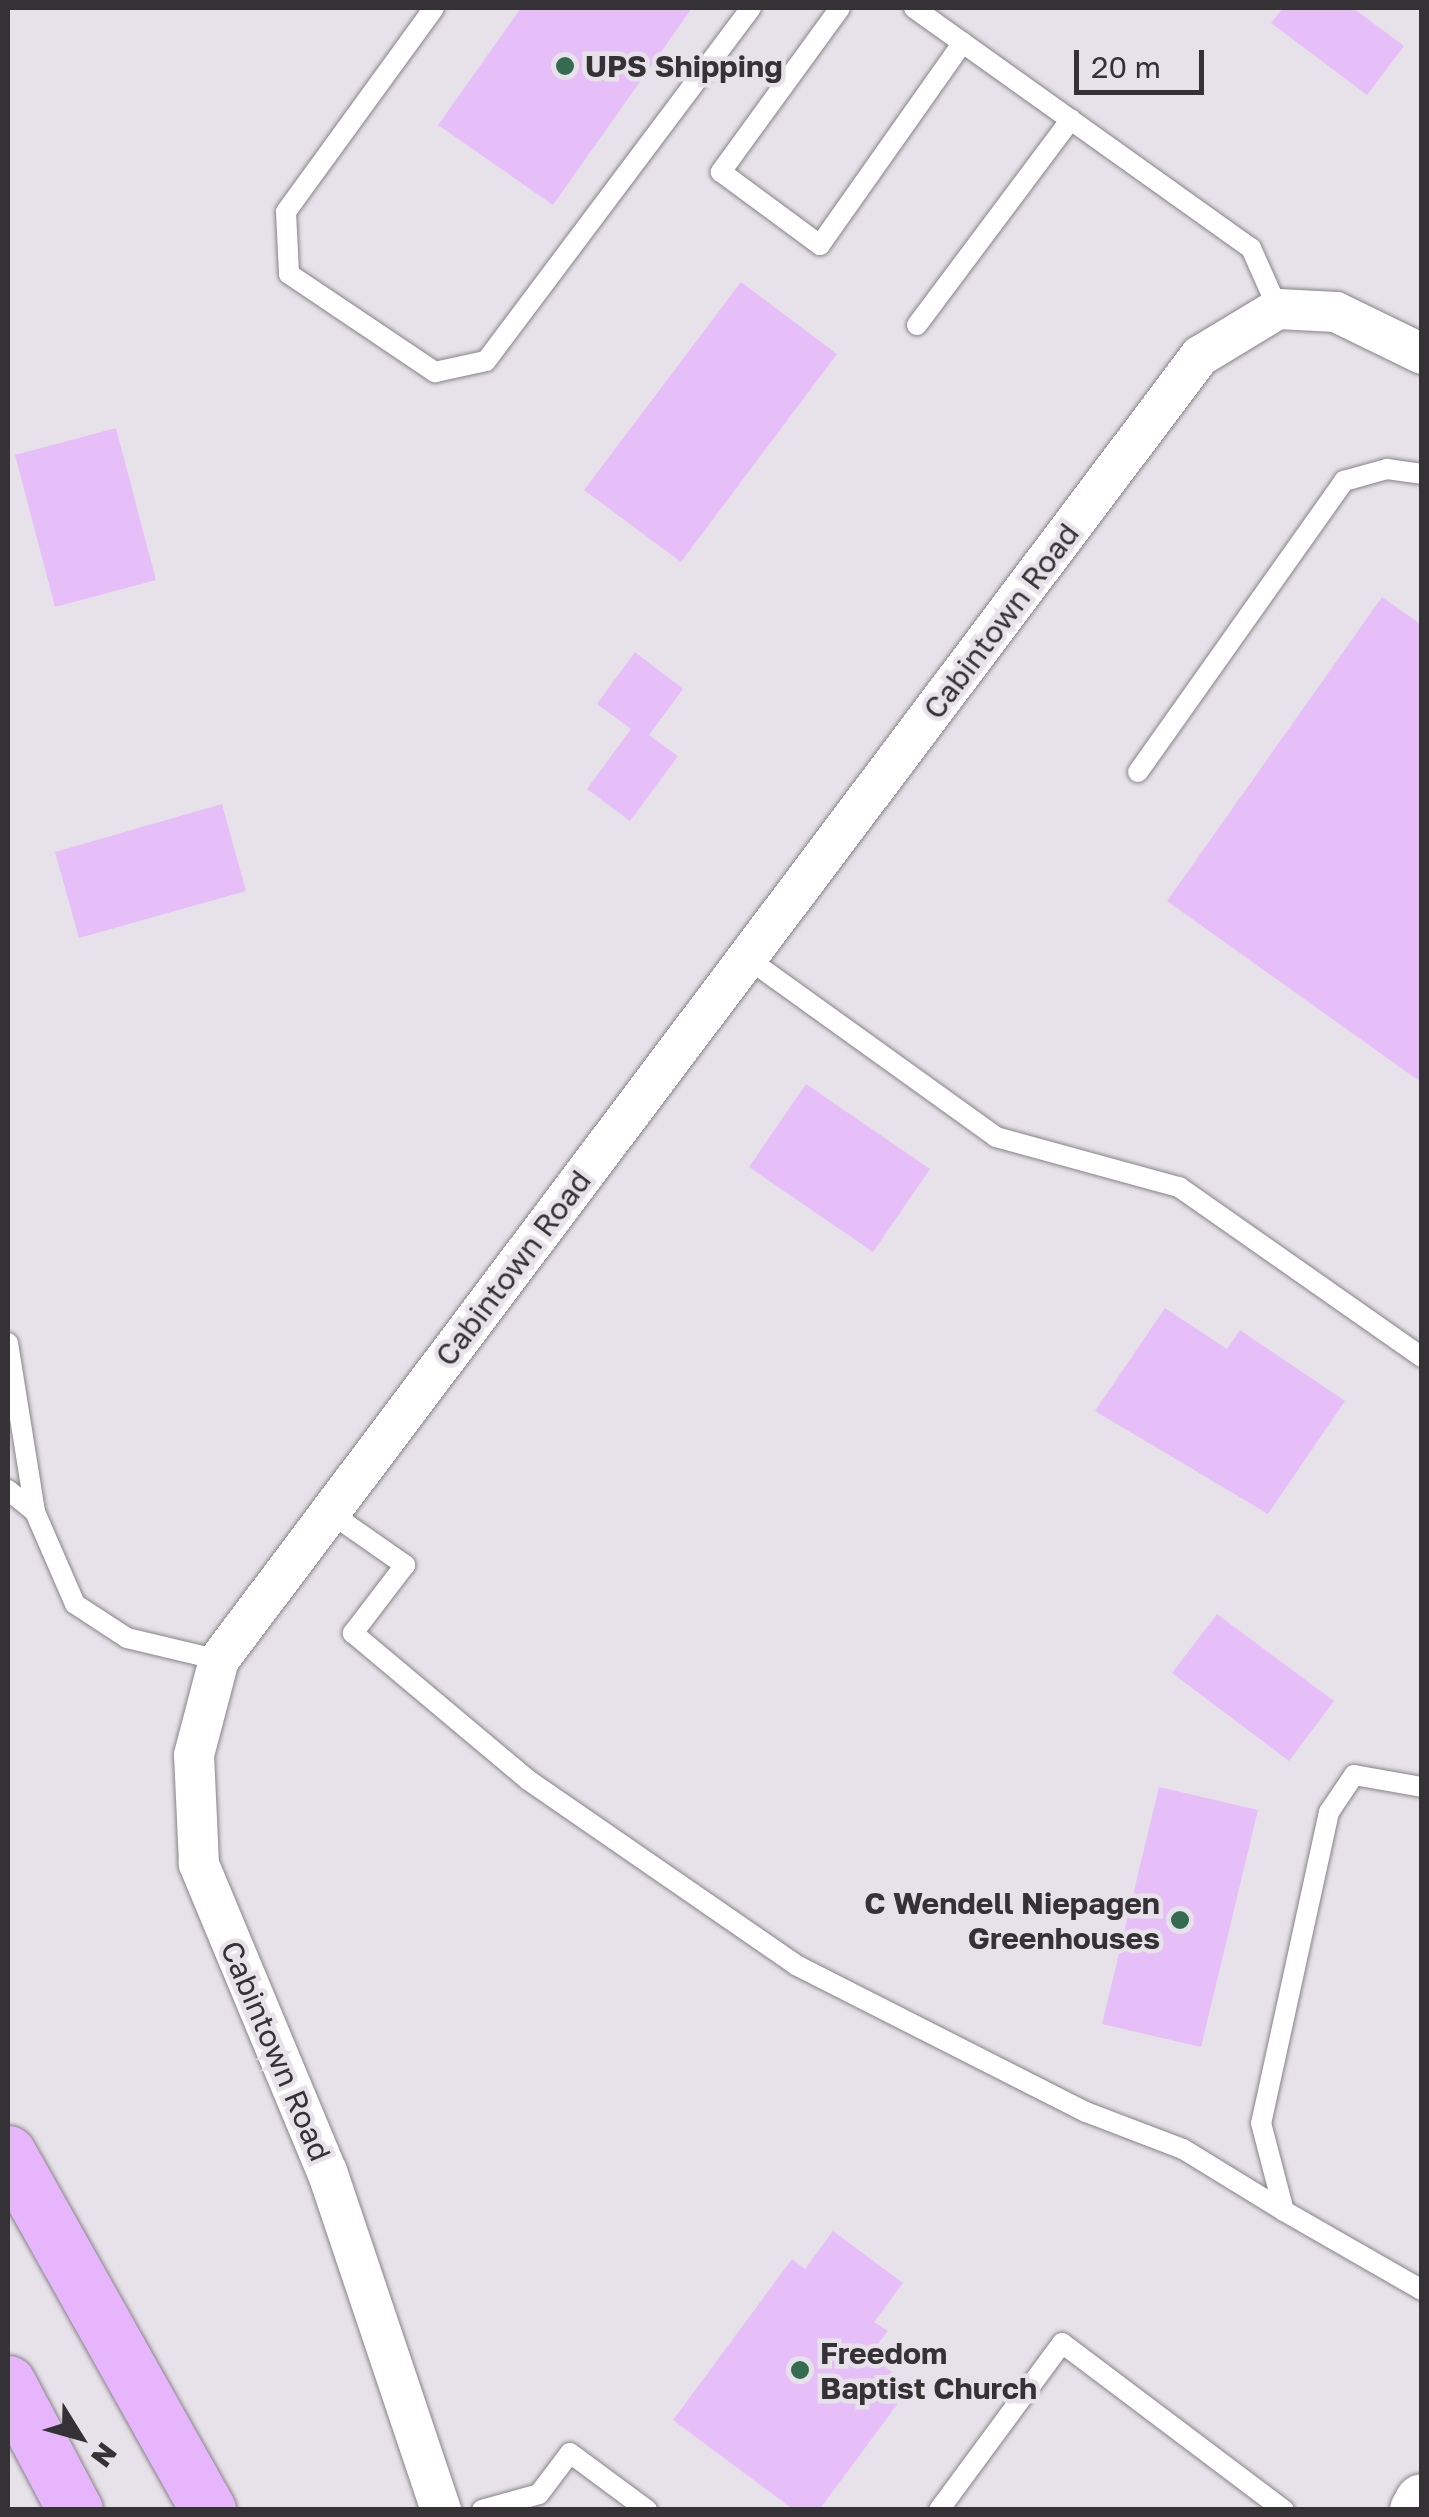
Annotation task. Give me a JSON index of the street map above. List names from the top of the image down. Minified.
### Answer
{"streets":{"street":["Cabintown Road"]},"places":["UPS Shipping","C Wendell Niepagen Greenhouses","Freedom Baptist Church"],"scale_bar":"20 m","north":"bottom right"}
